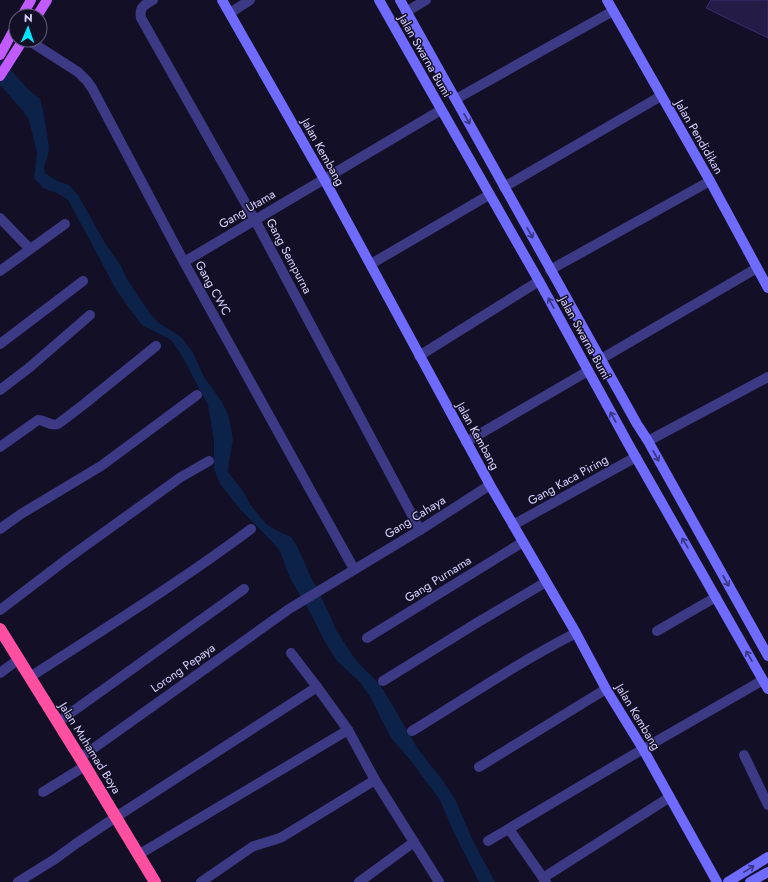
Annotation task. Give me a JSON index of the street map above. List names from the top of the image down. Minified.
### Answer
{"streets":{"highway":["Jalan Muhamad Boya"],"street":["Jalan Swarna Bumi","Jalan Pendidikan","Jalan Kembang","Gang Utama","Gang Sempurna","Gang CWC","Gang Kaca Piring","Gang Cahaya","Gang Purnama","Lorong Pepaya"]},"crossings":[["Jalan Swarna Bumi","Gang Utama"],["Jalan Swarna Bumi","Gang Kaca Piring"],["Jalan Kembang","Gang Utama"],["Jalan Kembang","Gang Kaca Piring"],["Jalan Kembang","Gang Cahaya"],["Jalan Kembang","Gang Purnama"],["Gang Utama","Gang Sempurna"],["Gang Utama","Gang CWC"],["Gang Sempurna","Gang Cahaya"],["Gang CWC","Gang Cahaya"],["Gang Cahaya","Lorong Pepaya"],["Lorong Pepaya","Jalan Muhamad Boya"]],"north":"top"}
